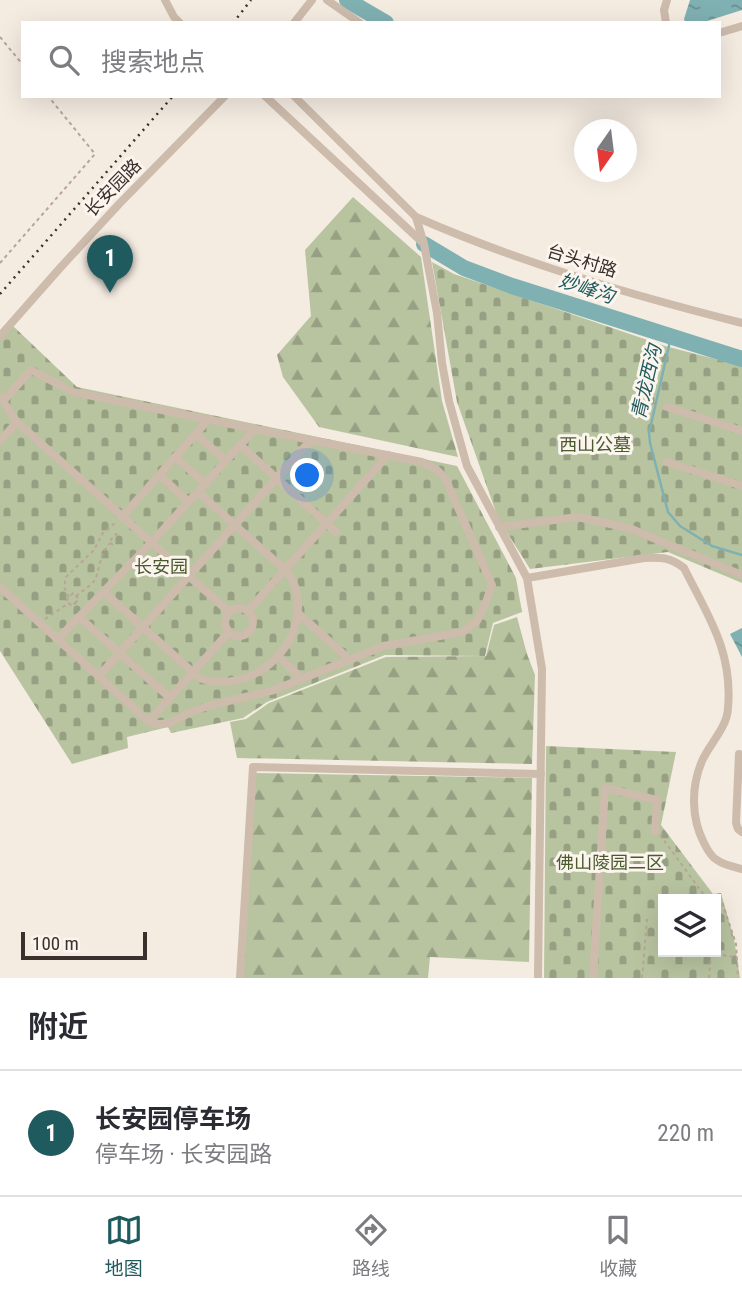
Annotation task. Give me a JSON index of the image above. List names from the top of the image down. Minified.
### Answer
{"streets":{"street":["长安园路","台头村路"]},"water":["妙峰沟","青龙西沟"],"parks":["西山公墓","长安园","佛山陵园二区"],"scale_bar":"100 m","north":"bottom","page":{"search":"搜索地点","pins":"1","scale":"100 m","heading":"附近","list":[{"mark":"1","name":"长安园停车场","note":"停车场 · 长安园路","value":"220 m"}],"nav":["地图","路线","收藏"]}}
